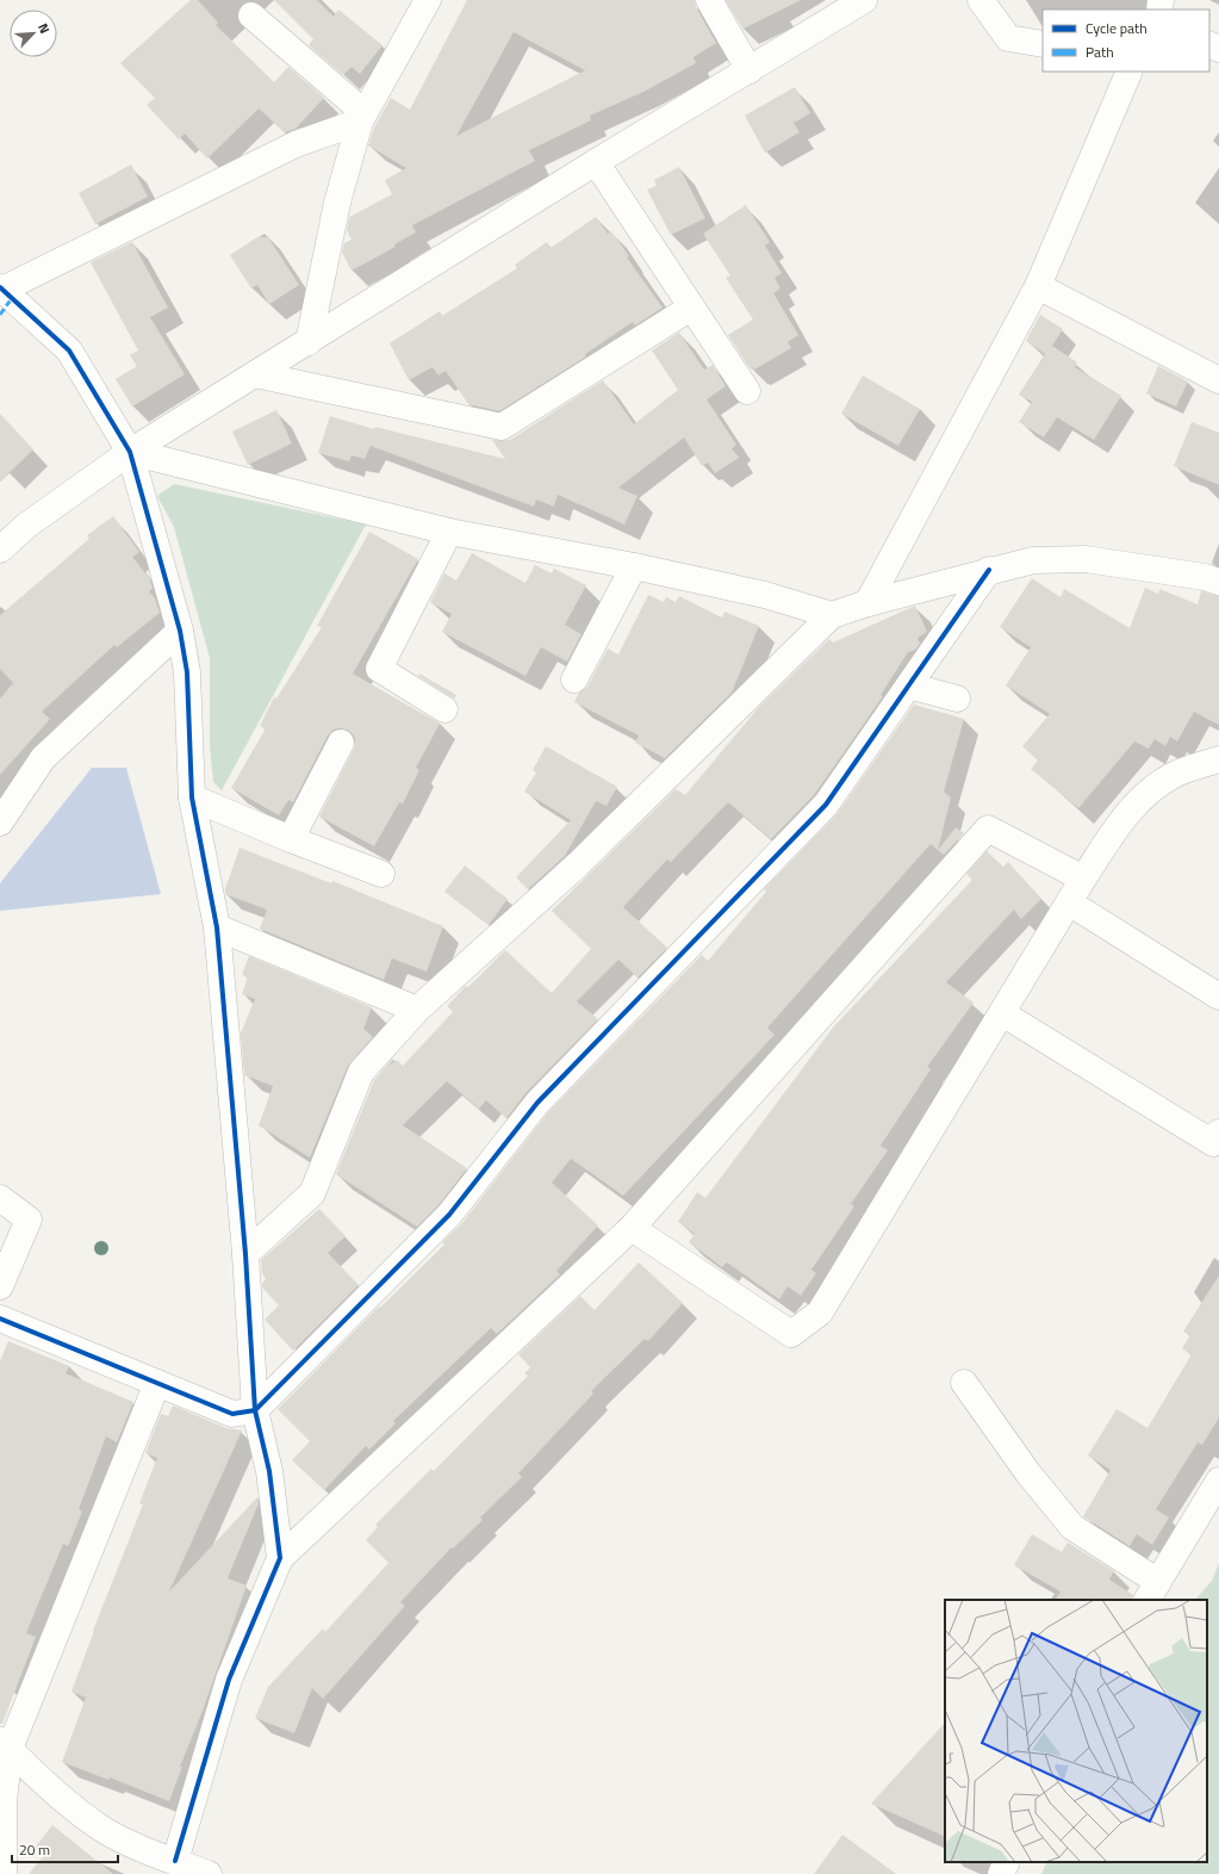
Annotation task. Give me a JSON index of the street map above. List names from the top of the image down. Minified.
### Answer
{"legend":["Cycle path","Path"],"scale_bar":"20 m","north":"top right"}
